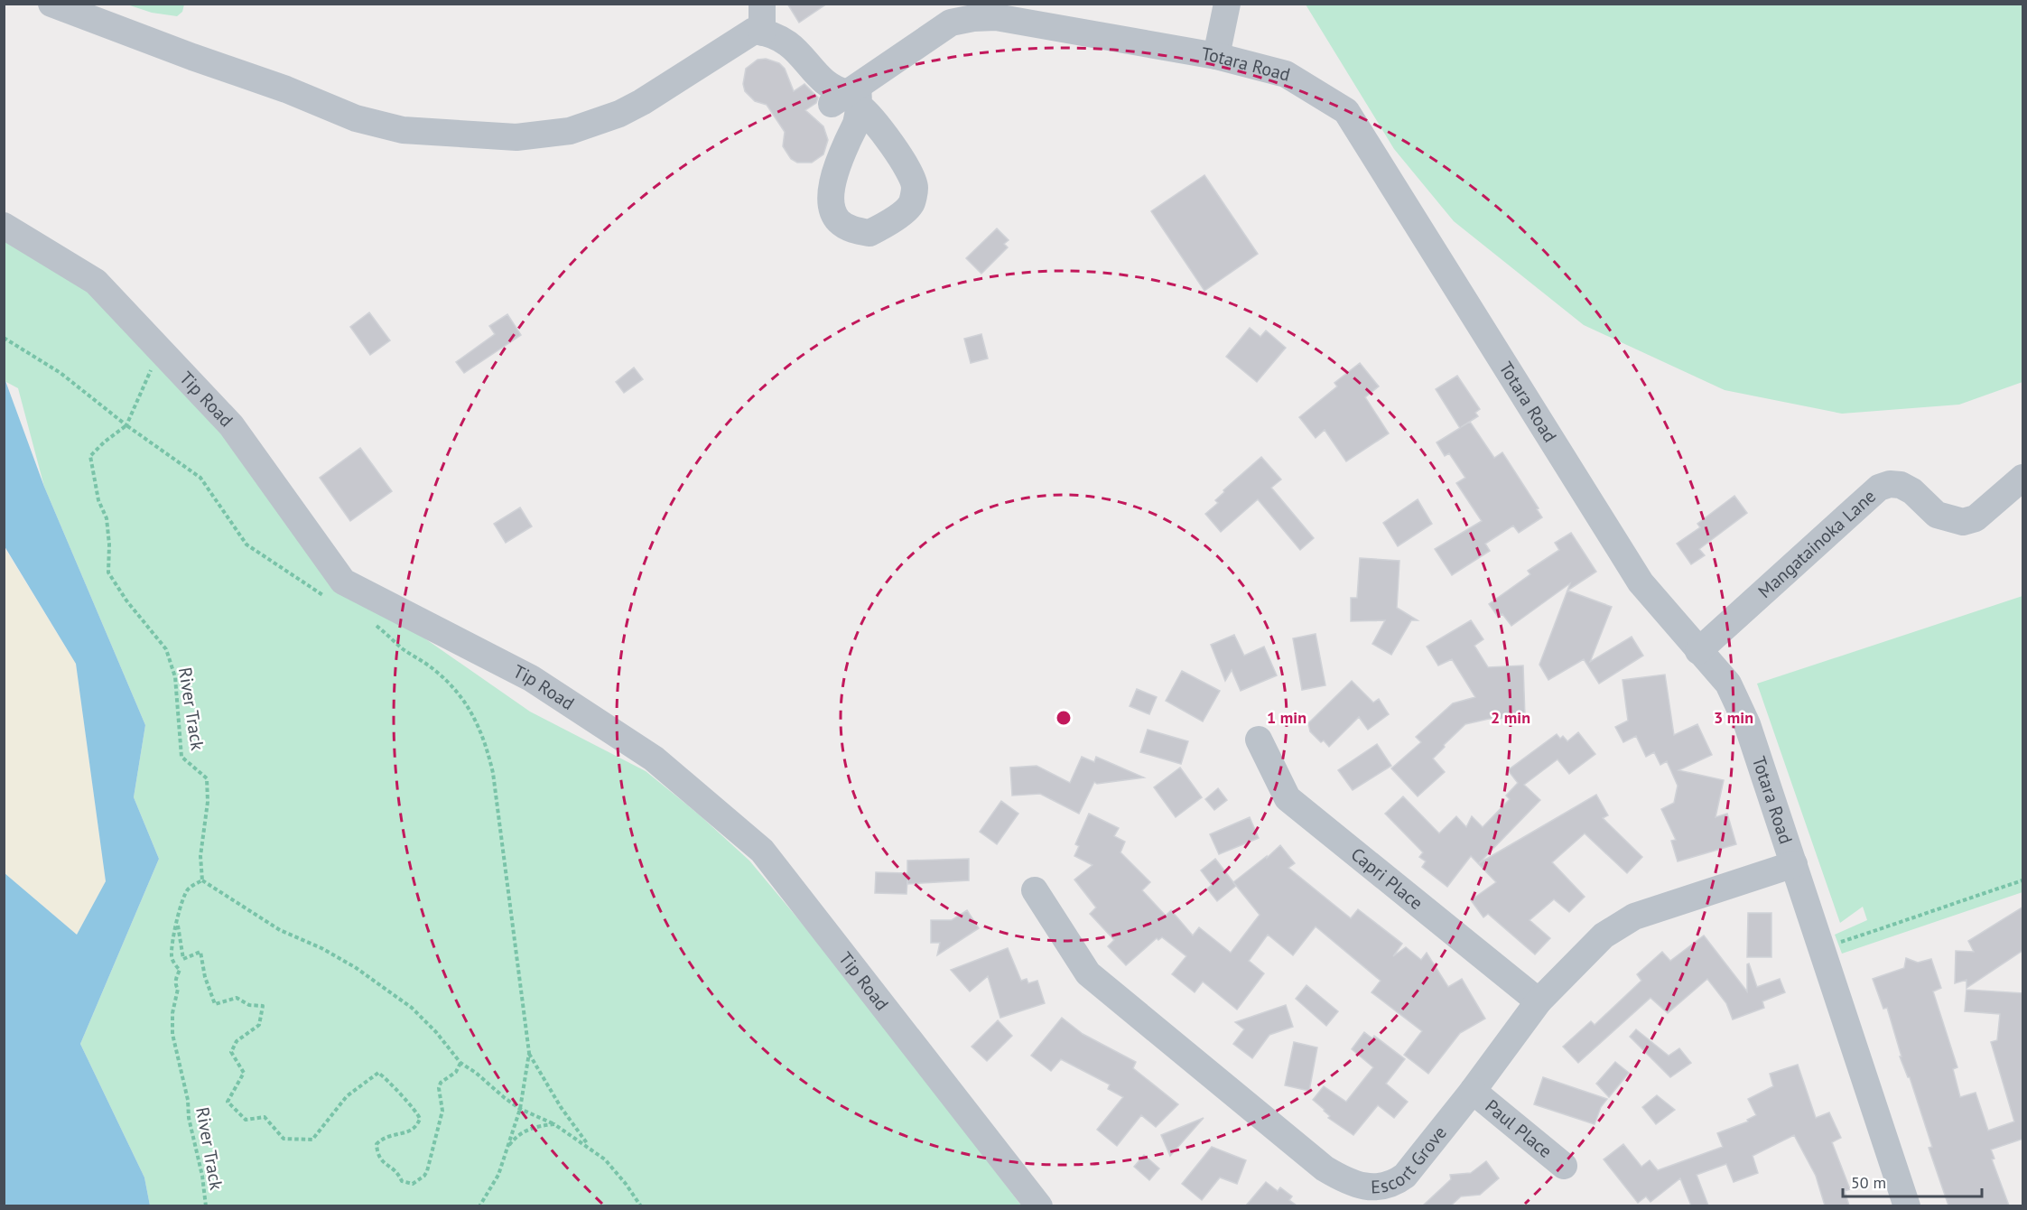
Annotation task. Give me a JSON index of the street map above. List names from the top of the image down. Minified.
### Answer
{"streets":{"street":["Totara Road","Tip Road","Mangatainoka Lane","Capri Place","Paul Place","Escort Grove"],"path":["River Track"]},"crossings":[["Totara Road","Mangatainoka Lane"],["Totara Road","Escort Grove"],["Capri Place","Escort Grove"],["Paul Place","Escort Grove"]],"scale_bar":"50 m","rings":["1 min","2 min","3 min"]}
